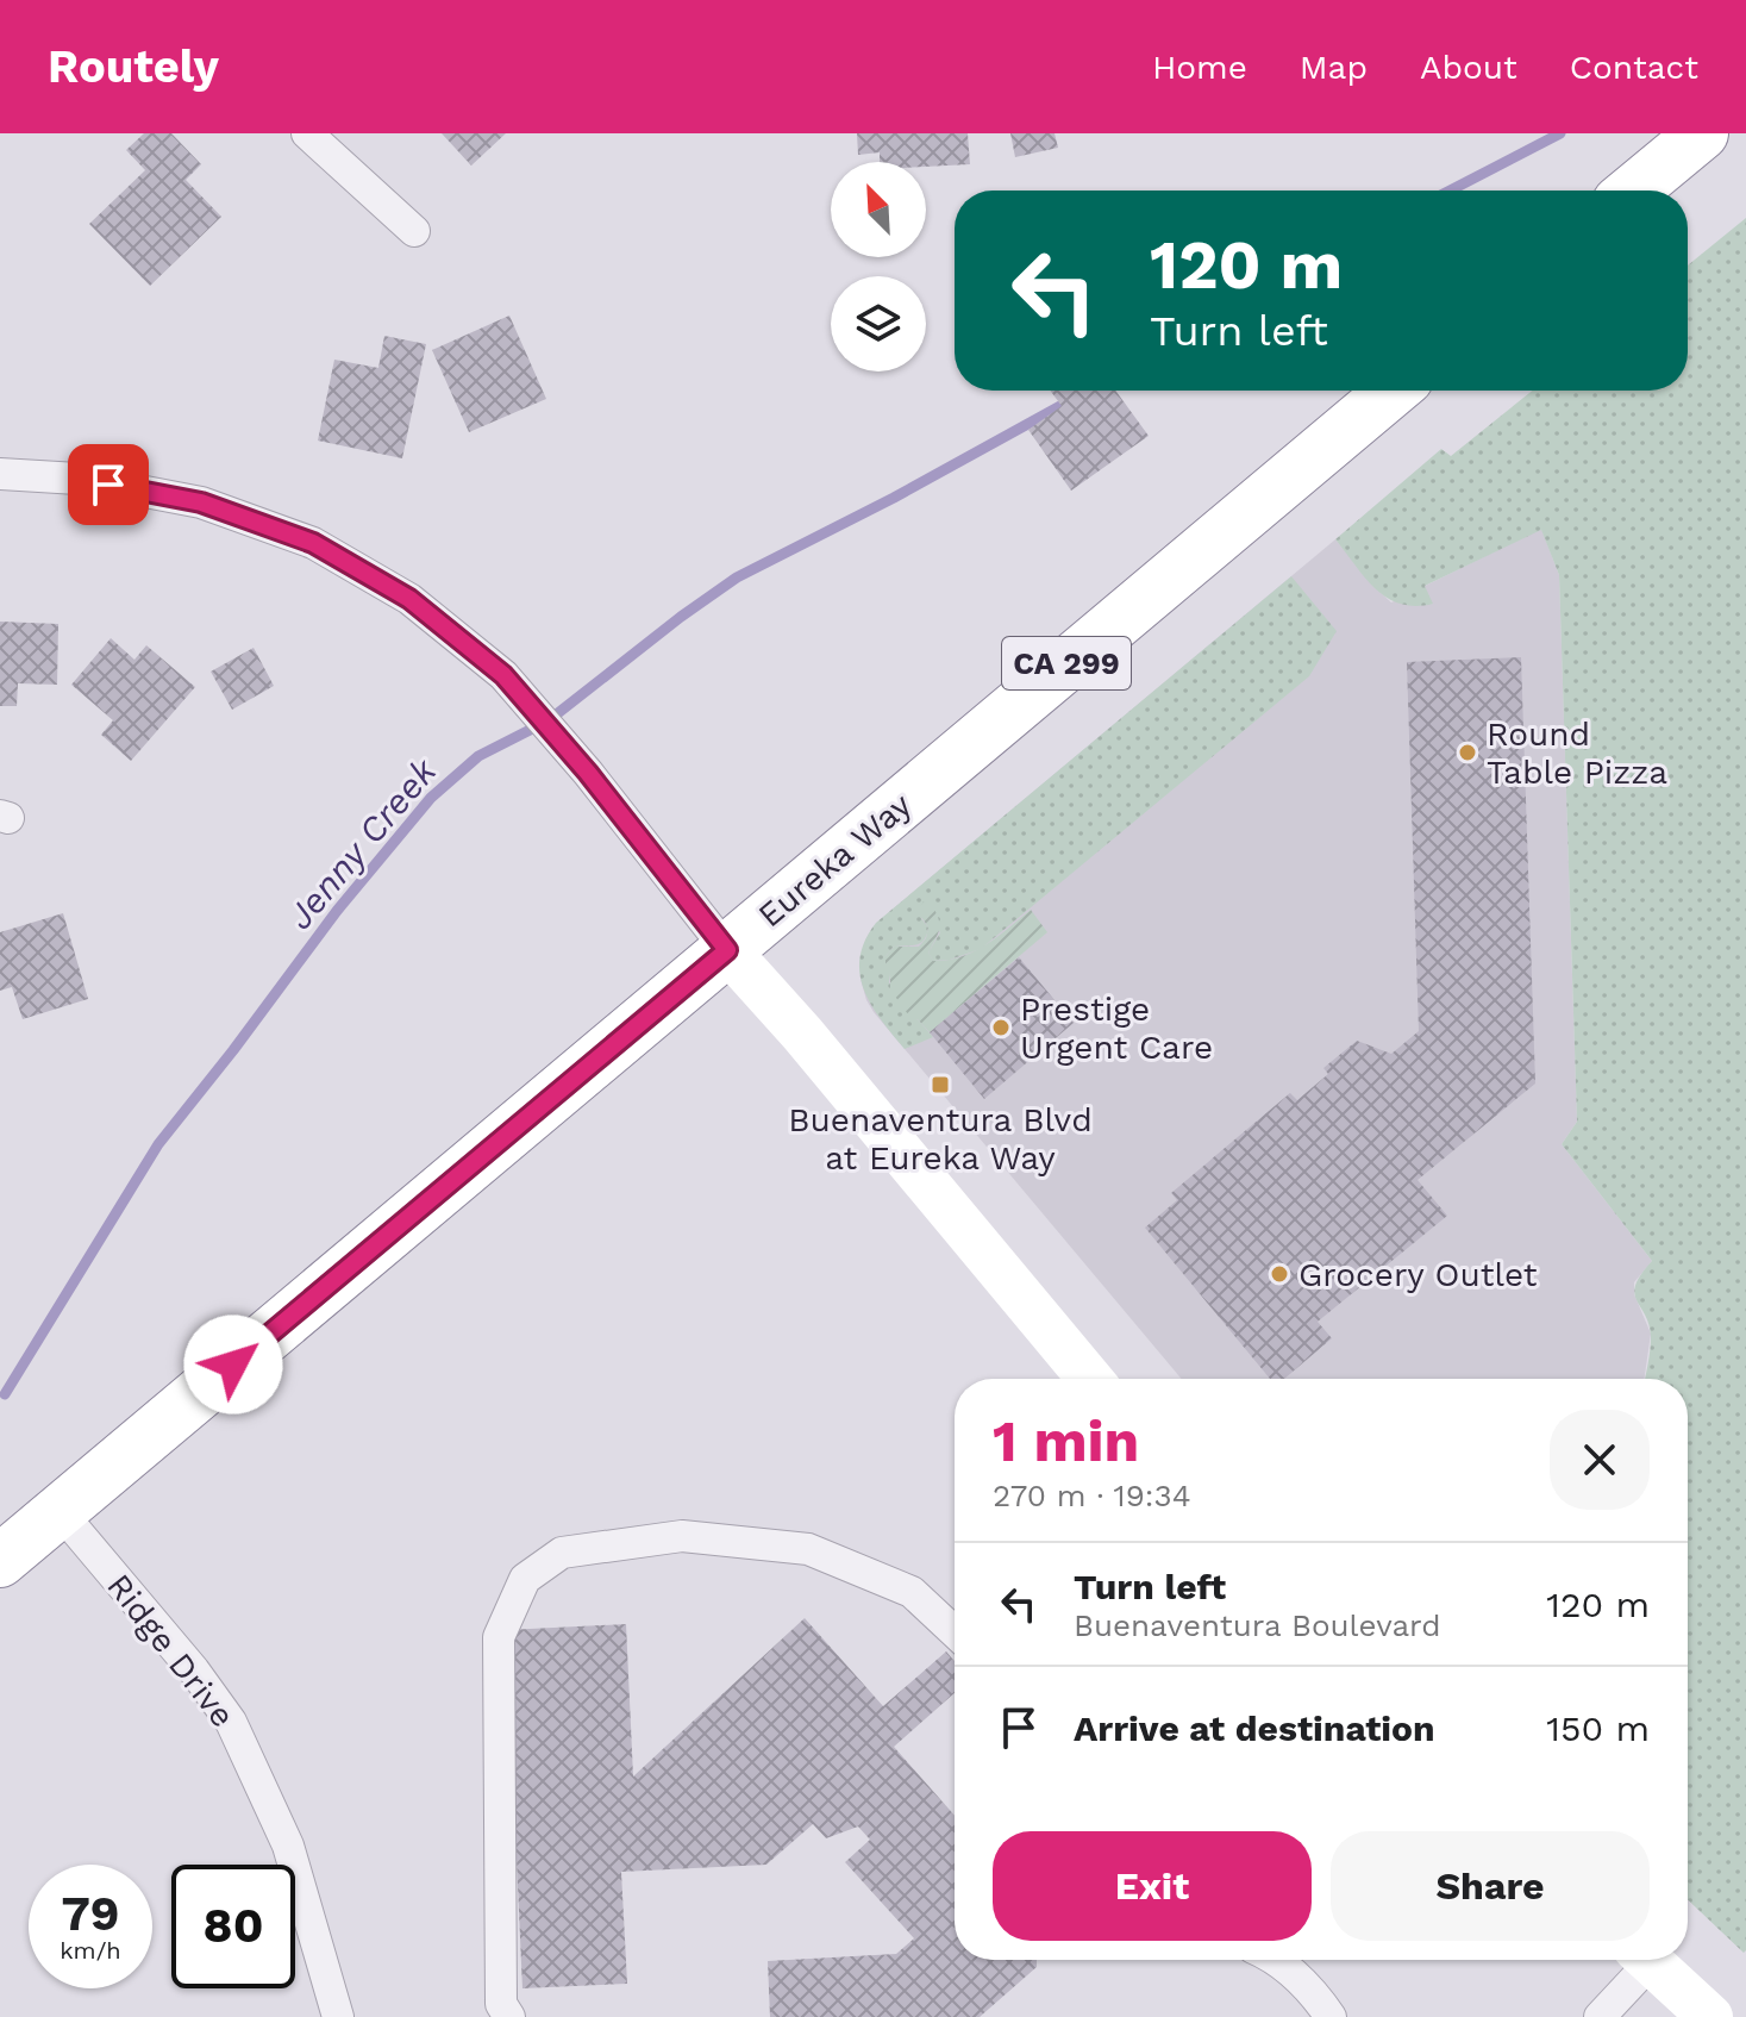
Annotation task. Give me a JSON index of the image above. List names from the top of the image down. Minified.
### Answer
{"streets":{"highway":["CA 299","Eureka Way"],"street":["Ridge Drive"]},"crossings":[["Eureka Way","Ridge Drive"]],"water":["Jenny Creek"],"places":{"other":["Round Table Pizza","Prestige Urgent Care","Grocery Outlet"],"transit":["Buenaventura Blvd at Eureka Way"]},"north":"top left","page":{"header":"Routely","nav":["Home","Map","About","Contact"],"turn":["120 m","Turn left"],"heading":["1 min","270 m · 19:34"],"list":[{"name":"Turn left","note":"Buenaventura Boulevard","value":"120 m"},{"name":"Arrive at destination","value":"150 m"}],"buttons":["Exit","Share"],"speed":"79 km/h","limit":"80"}}
